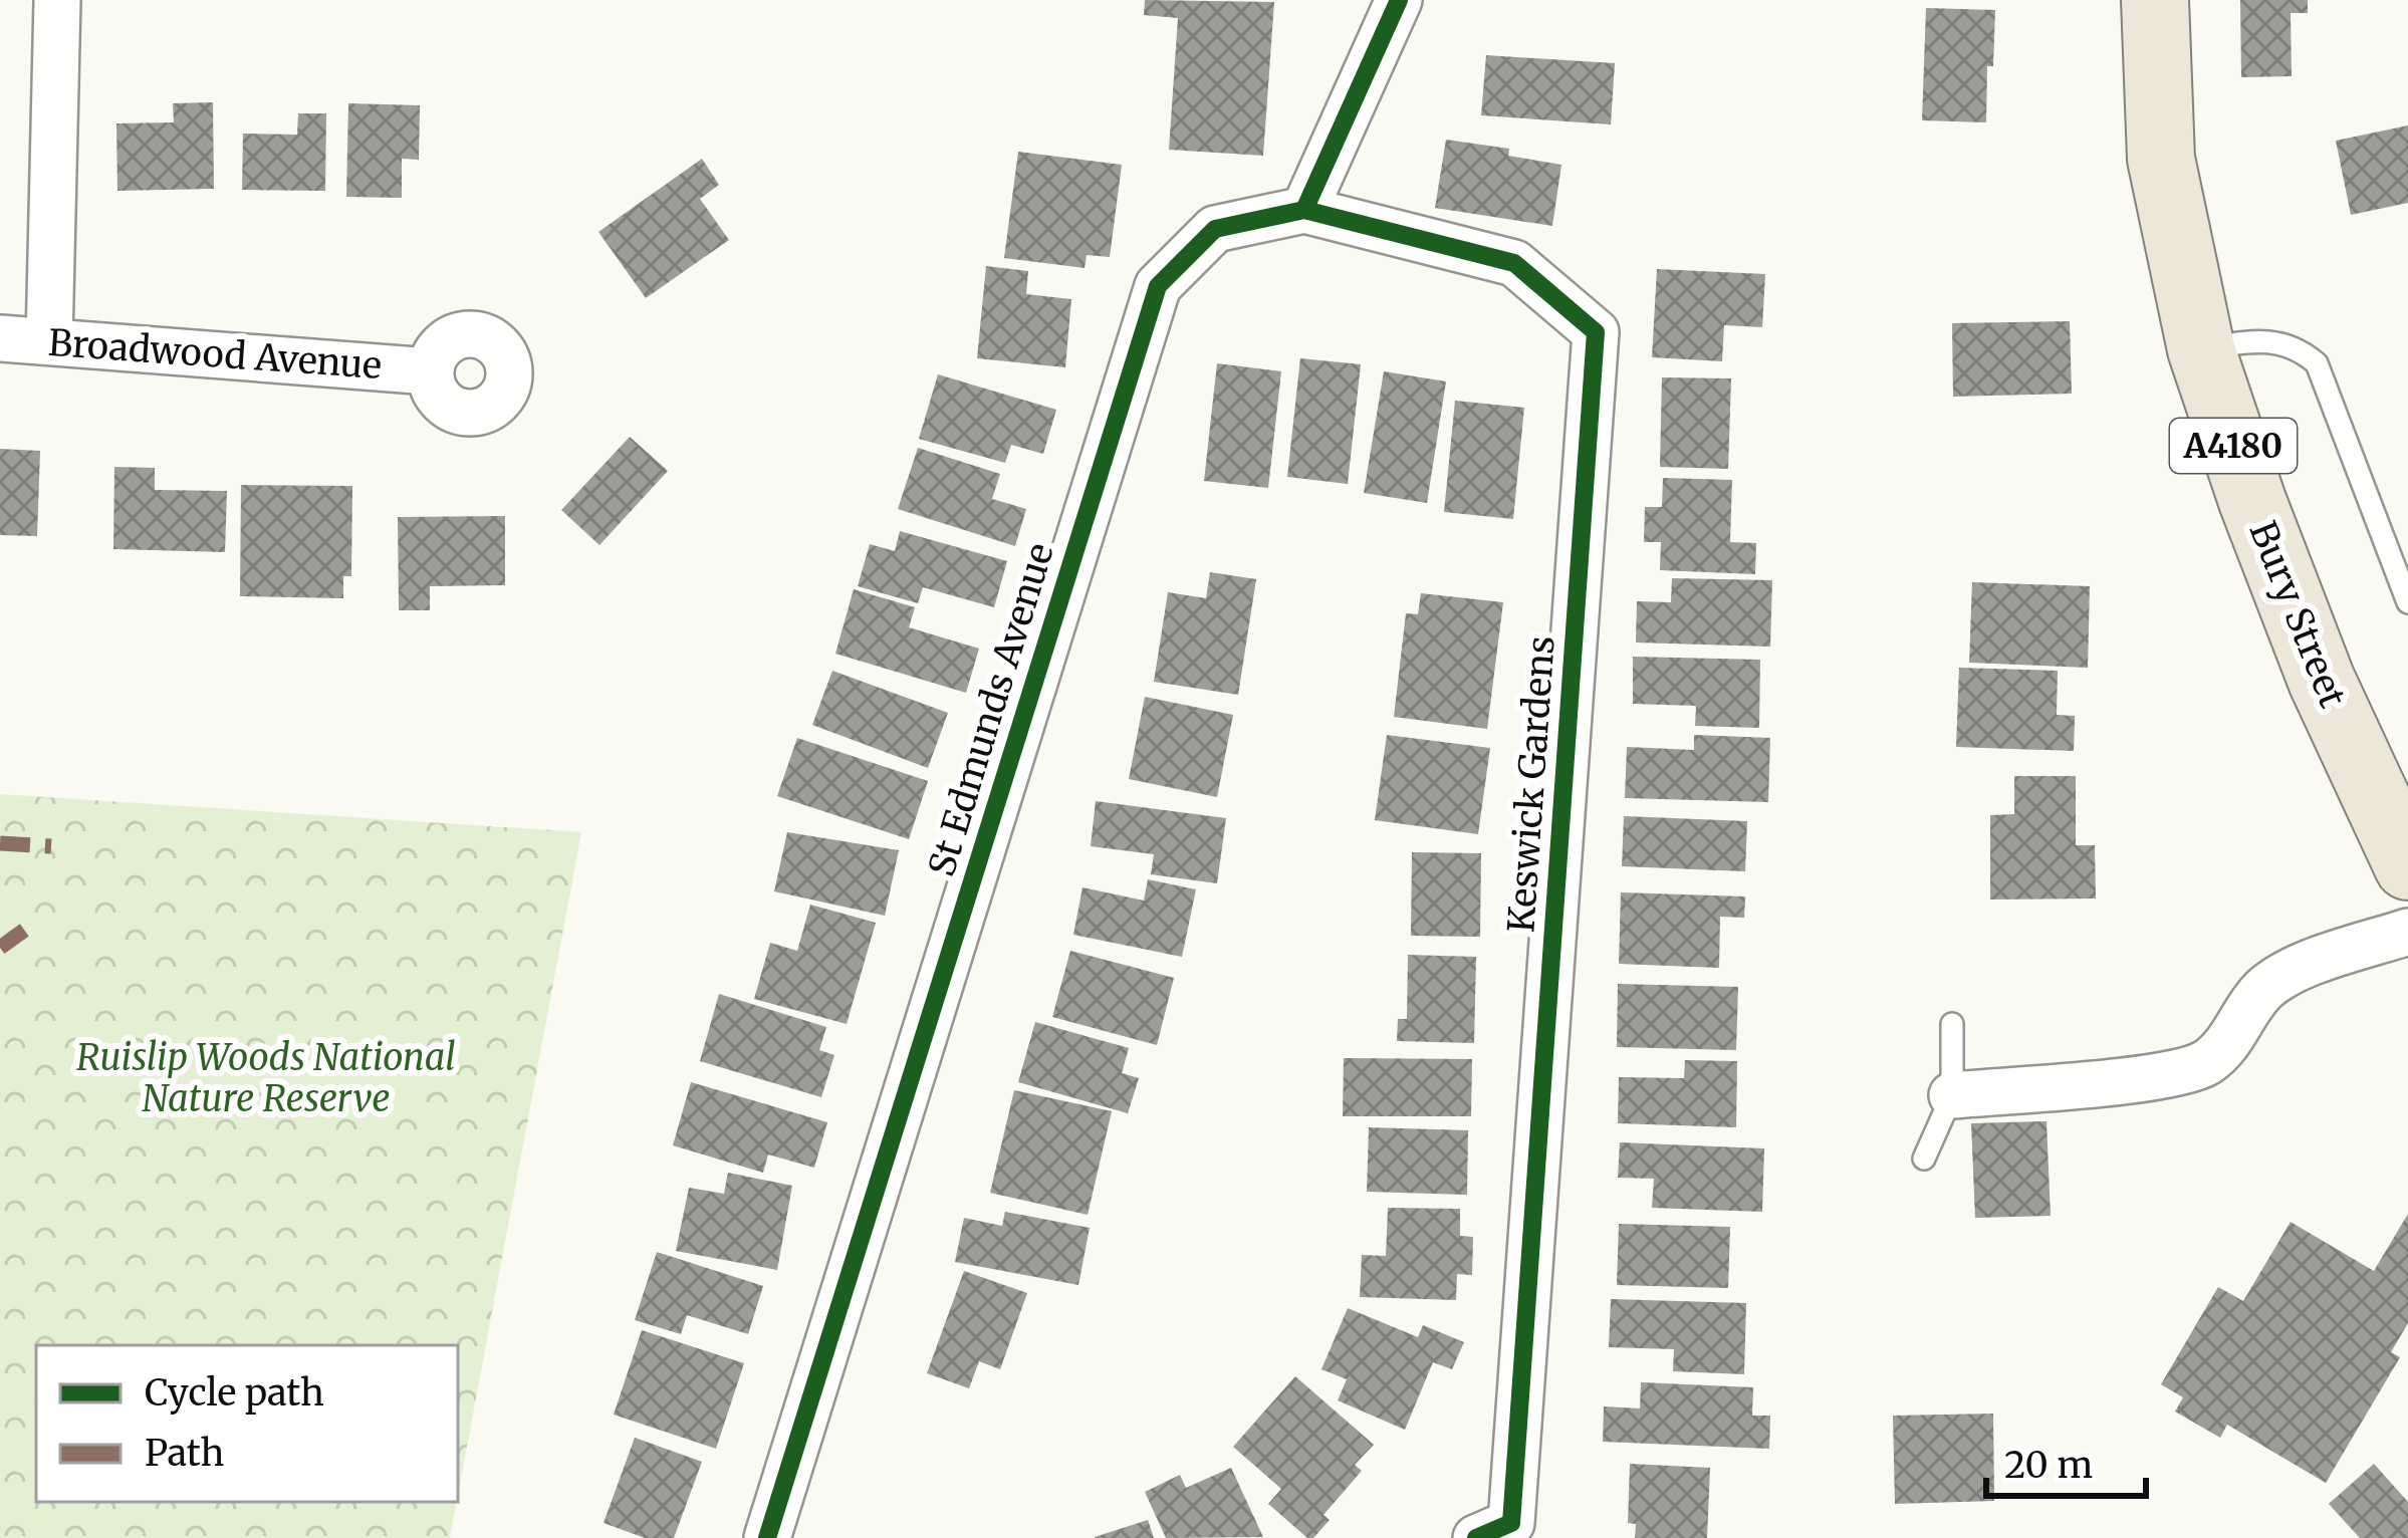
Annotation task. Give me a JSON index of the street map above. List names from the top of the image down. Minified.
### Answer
{"streets":{"main road":["A4180","Bury Street"],"street":["Broadwood Avenue","St Edmunds Avenue","Keswick Gardens"]},"crossings":[["St Edmunds Avenue","Keswick Gardens"]],"parks":["Ruislip Woods National Nature Reserve"],"legend":["Cycle path","Path"],"scale_bar":"20 m"}
